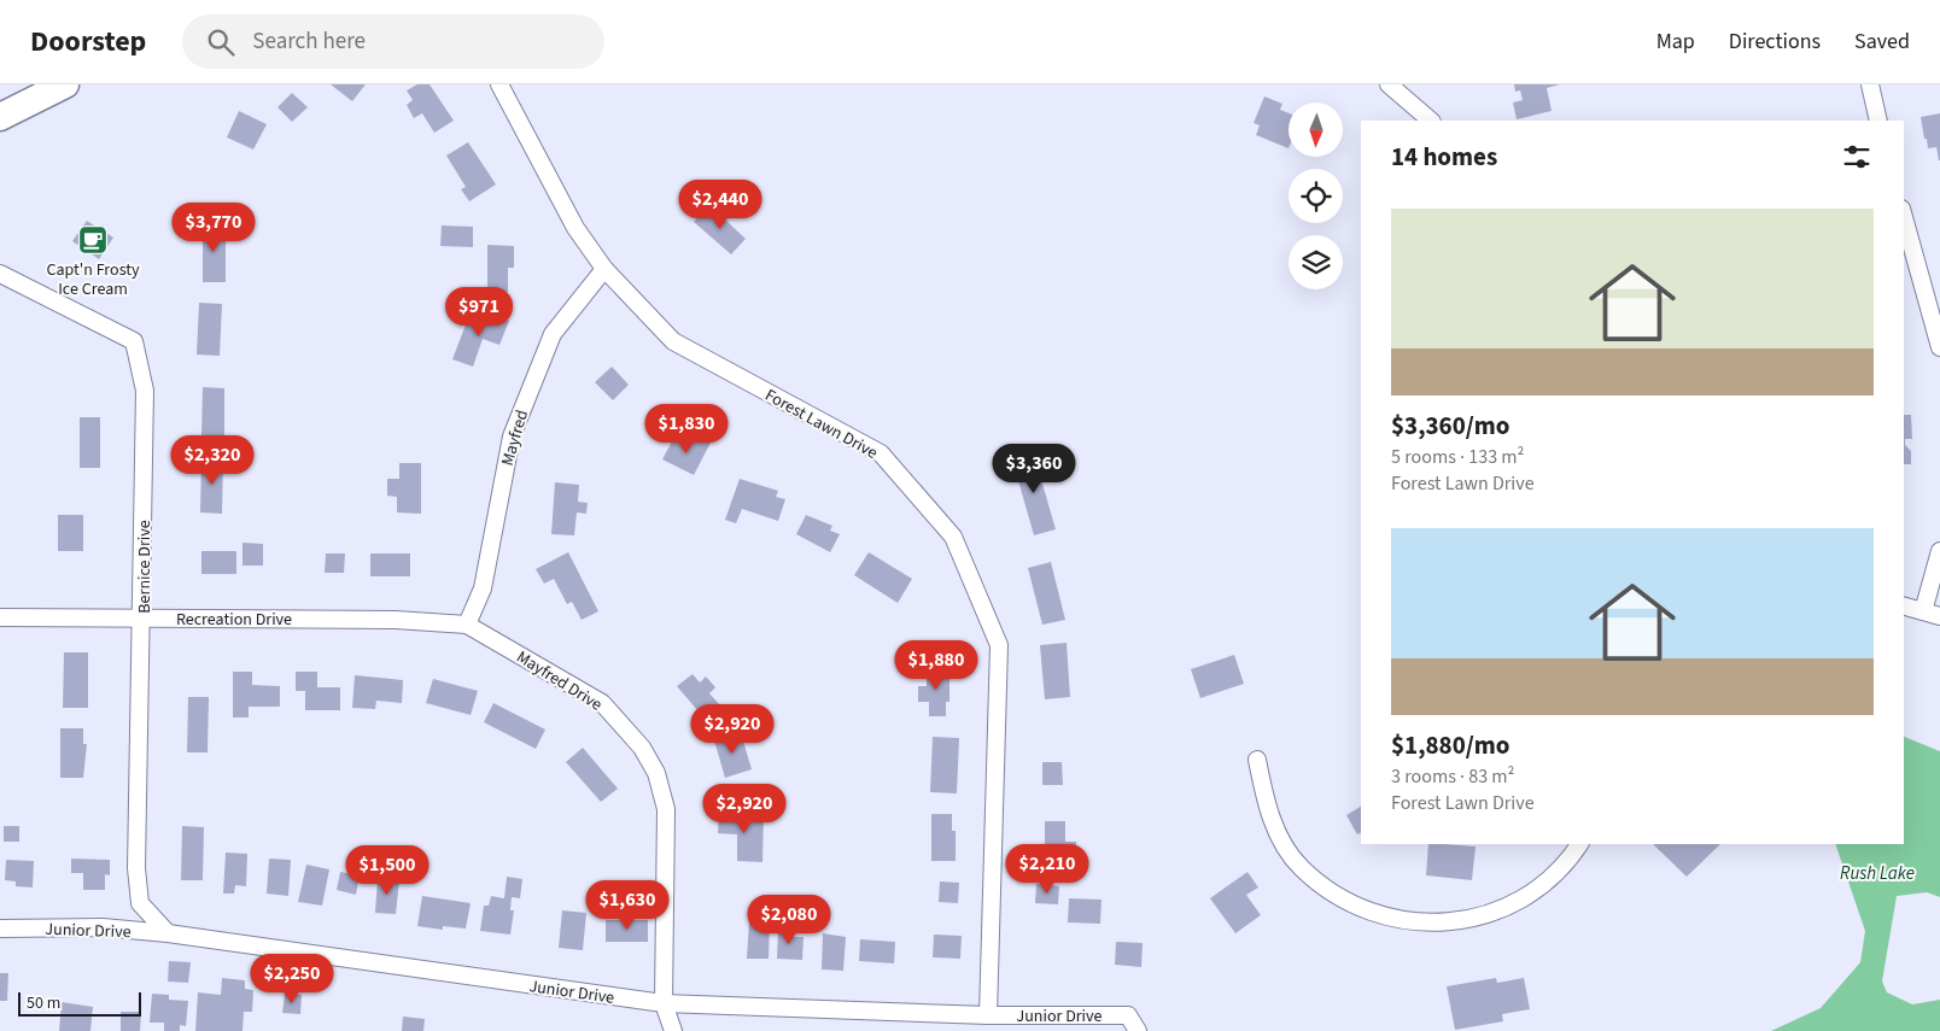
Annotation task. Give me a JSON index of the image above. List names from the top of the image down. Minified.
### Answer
{"streets":{"street":["Forest Lawn Drive","Mayfred","Bernice Drive","Recreation Drive","Mayfred Drive","Junior Drive"]},"crossings":[["Forest Lawn Drive","Mayfred"],["Forest Lawn Drive","Junior Drive"],["Mayfred","Recreation Drive"],["Mayfred","Mayfred Drive"],["Bernice Drive","Recreation Drive"],["Bernice Drive","Junior Drive"],["Recreation Drive","Mayfred Drive"],["Mayfred Drive","Junior Drive"]],"water":["Rush Lake"],"places":{"cafe":["Capt'n Frosty Ice Cream"]},"scale_bar":"50 m","north":"bottom","page":{"header":"Doorstep","search":"Search here","nav":["Map","Directions","Saved"],"heading":"14 homes","price":["$2,440","$3,770","$971","$1,830","$2,320","$3,360","$1,880","$2,920","$2,920","$2,210","$1,500","$1,630","$2,080","$2,250"],"list":[{"name":"$3,360/mo","note":"5 rooms · 133 m² · Forest Lawn Drive"},{"name":"$1,880/mo","note":"3 rooms · 83 m² · Forest Lawn Drive"}],"scale":"50 m"}}
